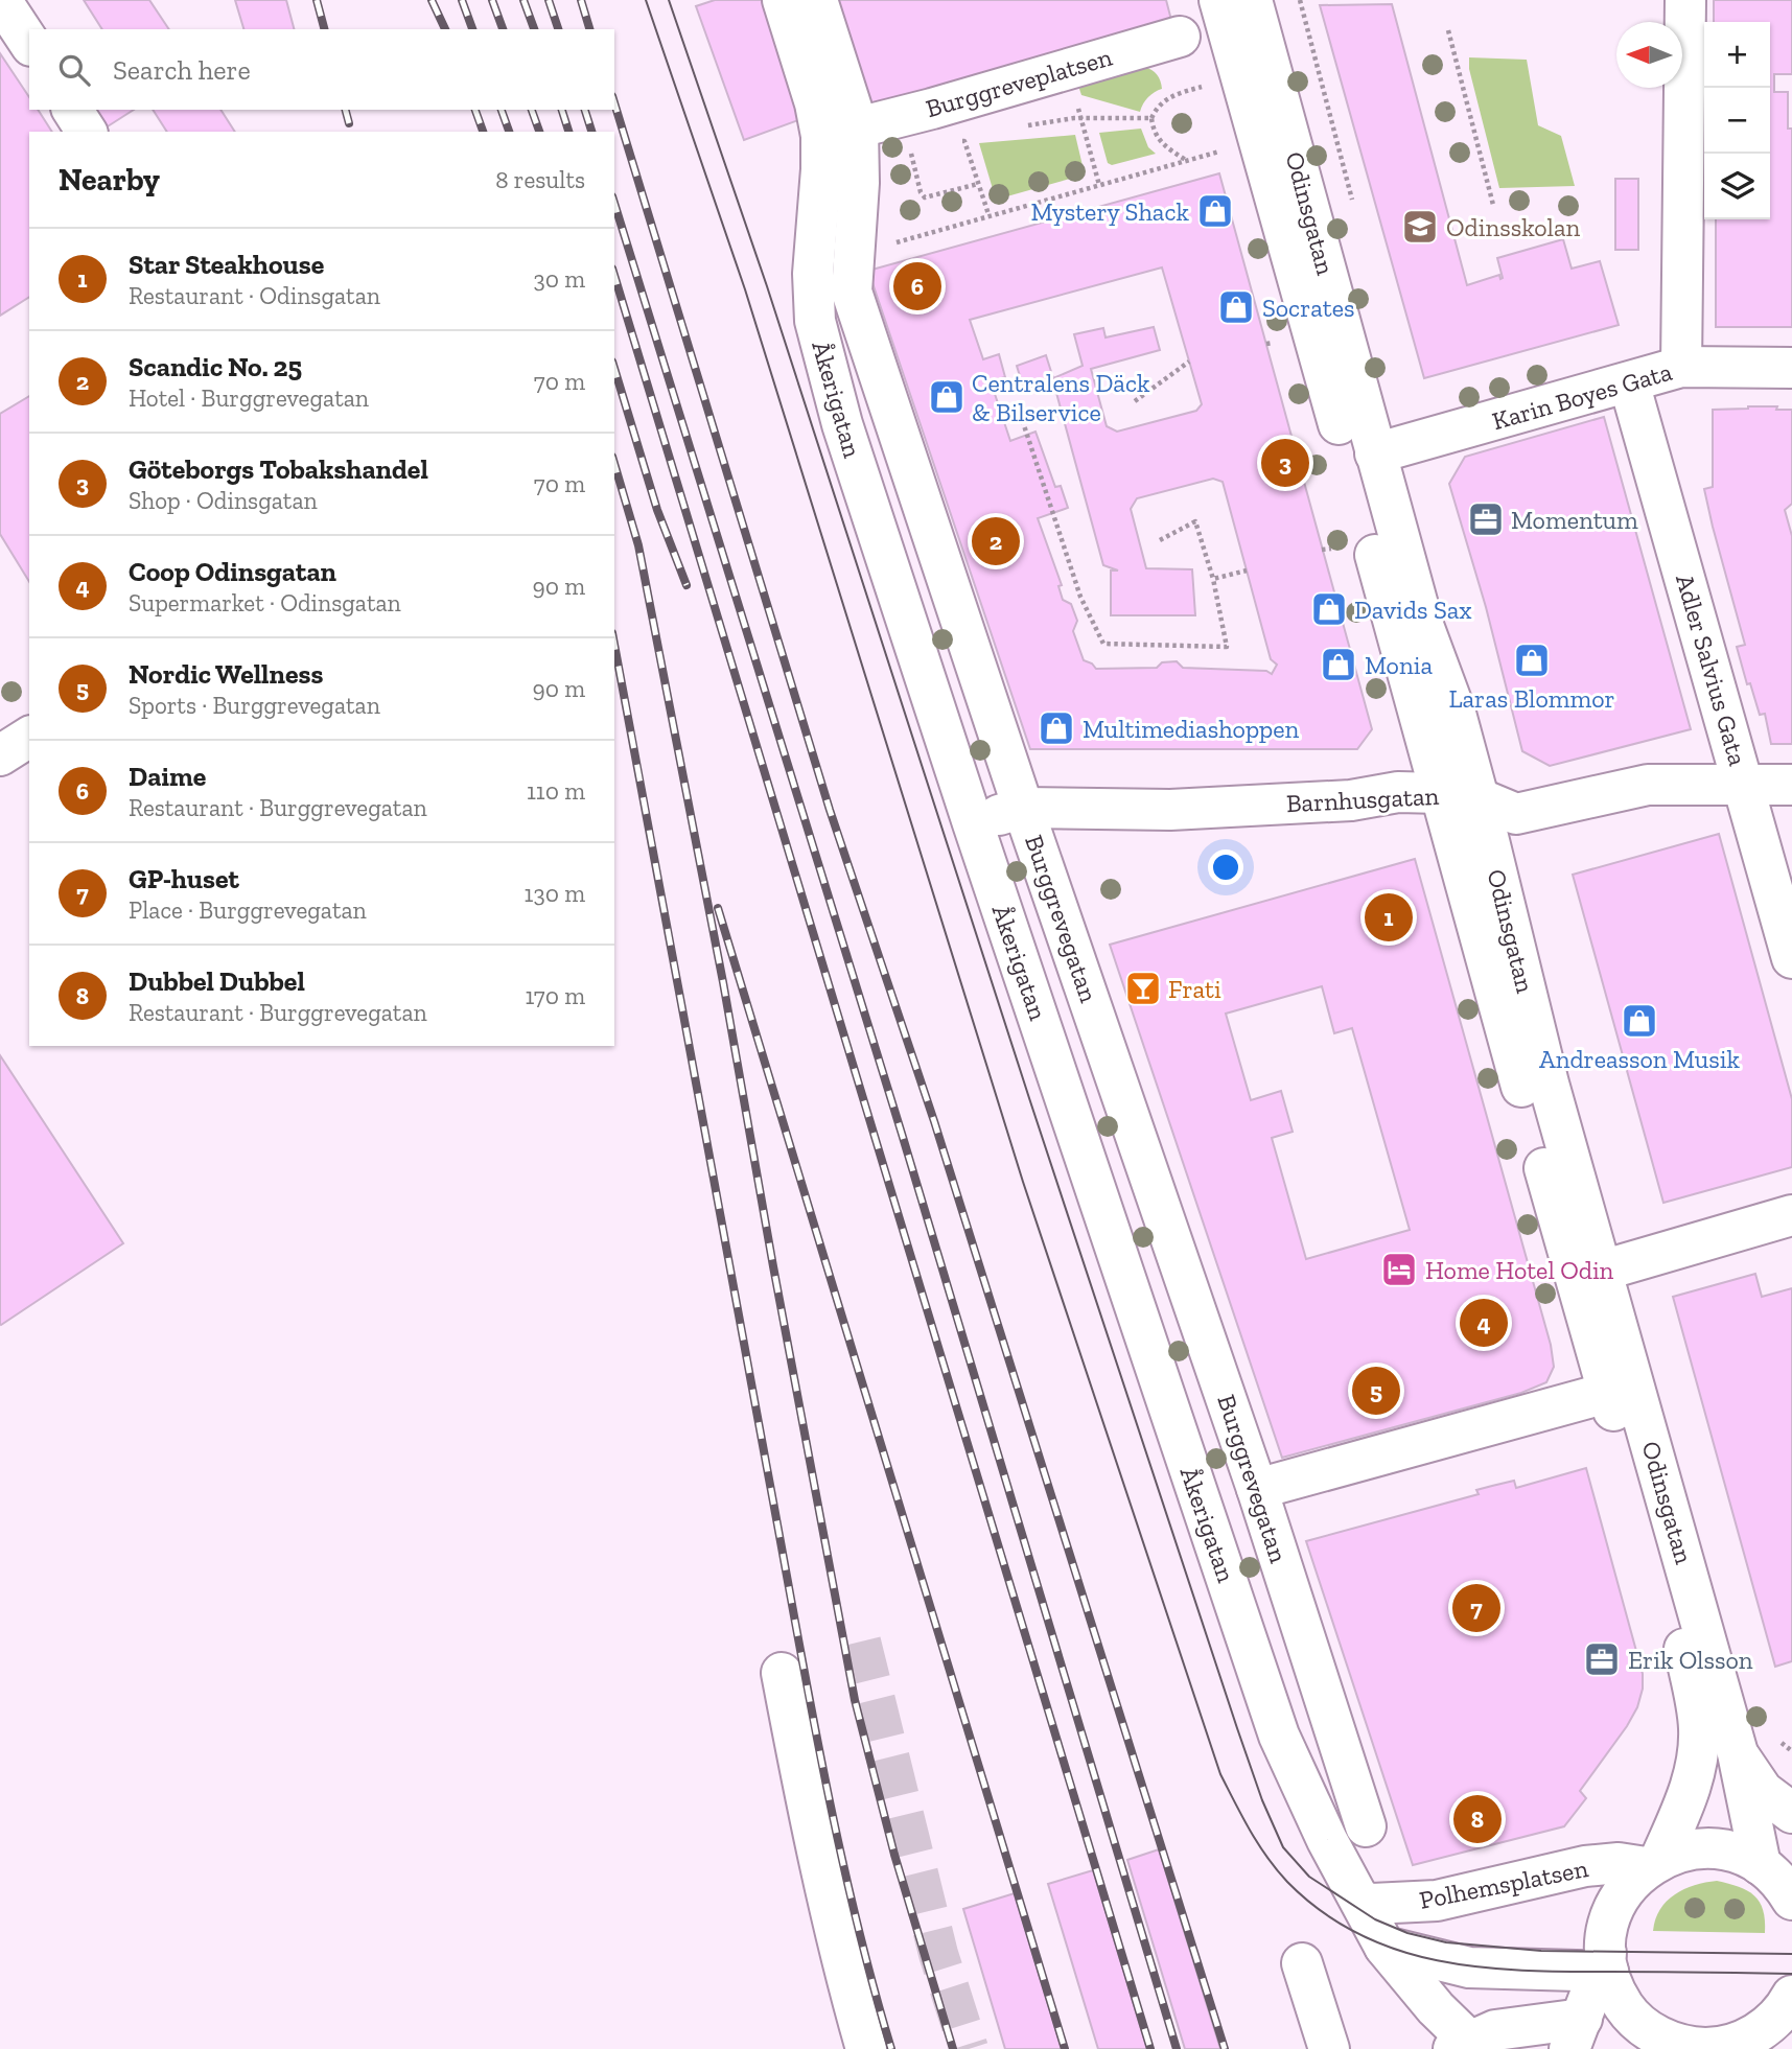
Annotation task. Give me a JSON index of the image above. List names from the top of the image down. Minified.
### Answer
{"streets":{"street":["Burggreveplatsen","Odinsgatan","Karin Boyes Gata","Åkerigatan","Adler Salvius Gata","Barnhusgatan","Burggrevegatan","Polhemsplatsen"]},"crossings":[["Burggreveplatsen","Burggrevegatan"],["Odinsgatan","Karin Boyes Gata"],["Odinsgatan","Barnhusgatan"],["Odinsgatan","Polhemsplatsen"],["Karin Boyes Gata","Adler Salvius Gata"],["Åkerigatan","Barnhusgatan"],["Åkerigatan","Polhemsplatsen"],["Adler Salvius Gata","Barnhusgatan"],["Barnhusgatan","Burggrevegatan"]],"places":{"shop":["Mystery Shack","Socrates","Centralens Däck & Bilservice","Davids Sax","Laras Blommor","Monia","Multimediashoppen","Andreasson Musik"],"school or university":["Odinsskolan"],"office":["Momentum","Erik Olsson"],"bar":["Frati"],"hotel":["Home Hotel Odin"]},"north":"left","page":{"map_buttons":["+","−"],"search":"Search here","heading":["Nearby","8 results"],"list":[{"mark":"1","name":"Star Steakhouse","note":"Restaurant · Odinsgatan","value":"30 m"},{"mark":"2","name":"Scandic No. 25","note":"Hotel · Burggrevegatan","value":"70 m"},{"mark":"3","name":"Göteborgs Tobakshandel","note":"Shop · Odinsgatan","value":"70 m"},{"mark":"4","name":"Coop Odinsgatan","note":"Supermarket · Odinsgatan","value":"90 m"},{"mark":"5","name":"Nordic Wellness","note":"Sports · Burggrevegatan","value":"90 m"},{"mark":"6","name":"Daime","note":"Restaurant · Burggrevegatan","value":"110 m"},{"mark":"7","name":"GP-huset","note":"Place · Burggrevegatan","value":"130 m"},{"mark":"8","name":"Dubbel Dubbel","note":"Restaurant · Burggrevegatan","value":"170 m"}],"pins":["6","3","2","1","4","5","7","8"]}}
